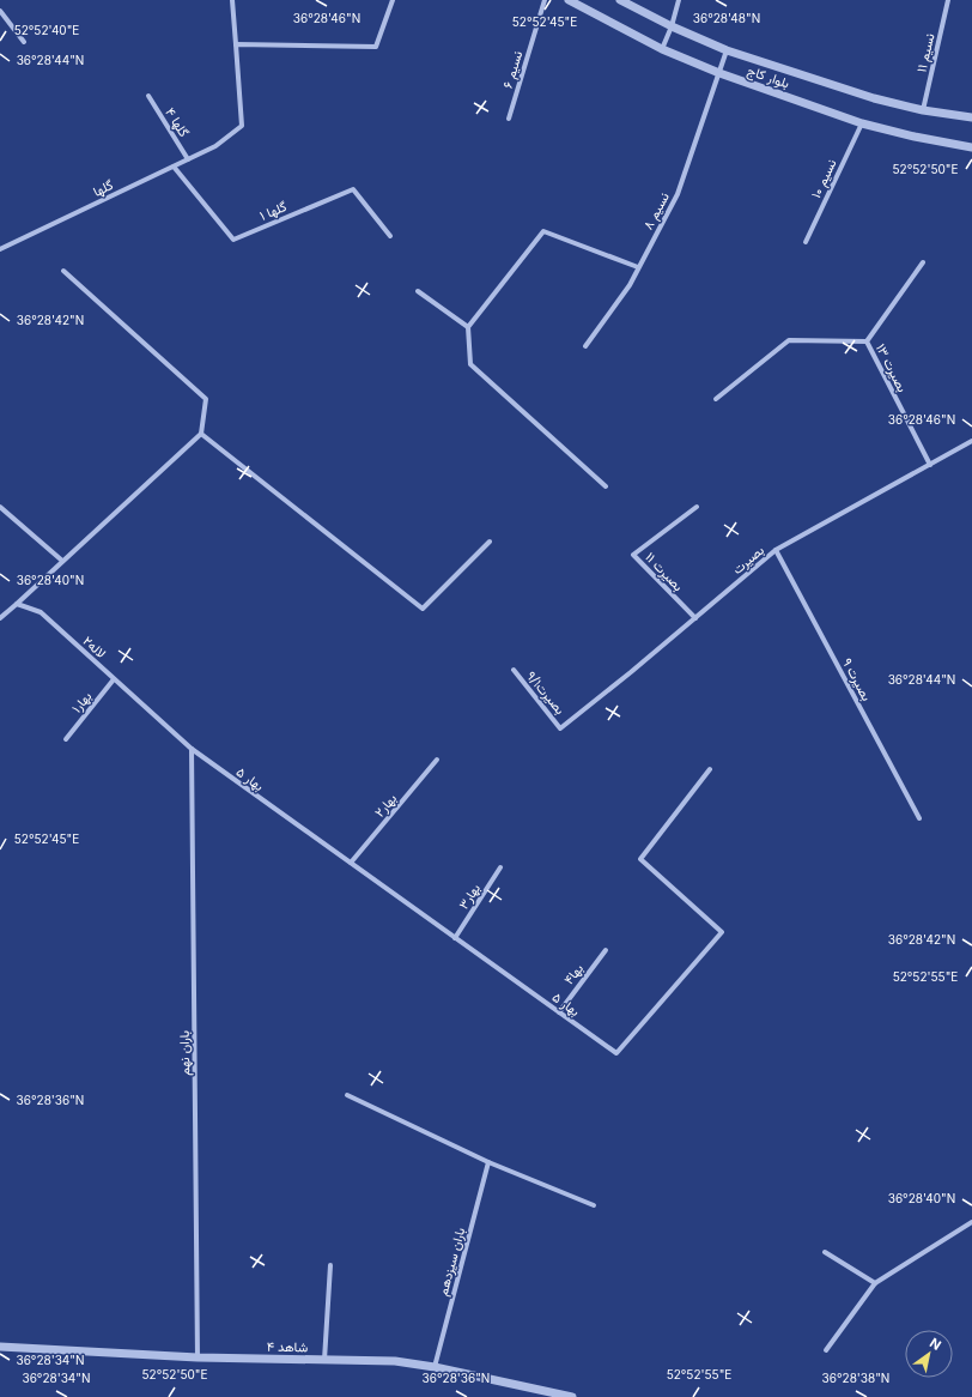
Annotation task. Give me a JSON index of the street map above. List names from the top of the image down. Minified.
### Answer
{"streets":{"street":["نسیم ۱۱","نسیم ۶","بلوار کاج","گلها ۴","نسیم ۱۰","گلها","گلها ۱","نسیم ۸","بصیرت ۱۳","بصیرت","بصیرت ۱۱","لاله۲","بصیرت ۹","بصیرت۹/۱","بهار۱","بهار ۵","بهار۲","بهار۳","بها۴","باران نهم","باران سیزدهم","شاهد ۴"]},"crossings":[["نسیم ۱۱","بلوار کاج"],["بلوار کاج","نسیم ۱۰"],["بلوار کاج","نسیم ۸"],["گلها ۴","گلها"],["گلها","گلها ۱"],["بصیرت ۱۳","بصیرت"],["بصیرت","بصیرت ۱۱"],["بصیرت","بصیرت ۹"],["بصیرت","بصیرت۹/۱"],["لاله۲","بهار۱"],["لاله۲","بهار ۵"],["لاله۲","باران نهم"],["بهار ۵","بهار۲"],["بهار ۵","بهار۳"],["بهار ۵","بها۴"],["بهار ۵","باران نهم"],["باران نهم","شاهد ۴"],["باران سیزدهم","شاهد ۴"]],"north":"top right","coordinates":["36°28'46\"N","36°28'48\"N","52°52'45\"E","52°52'40\"E","36°28'44\"N","52°52'50\"E","36°28'42\"N","36°28'40\"N","52°52'55\"E","36°28'36\"N","36°28'34\"N","36°28'38\"N"]}
